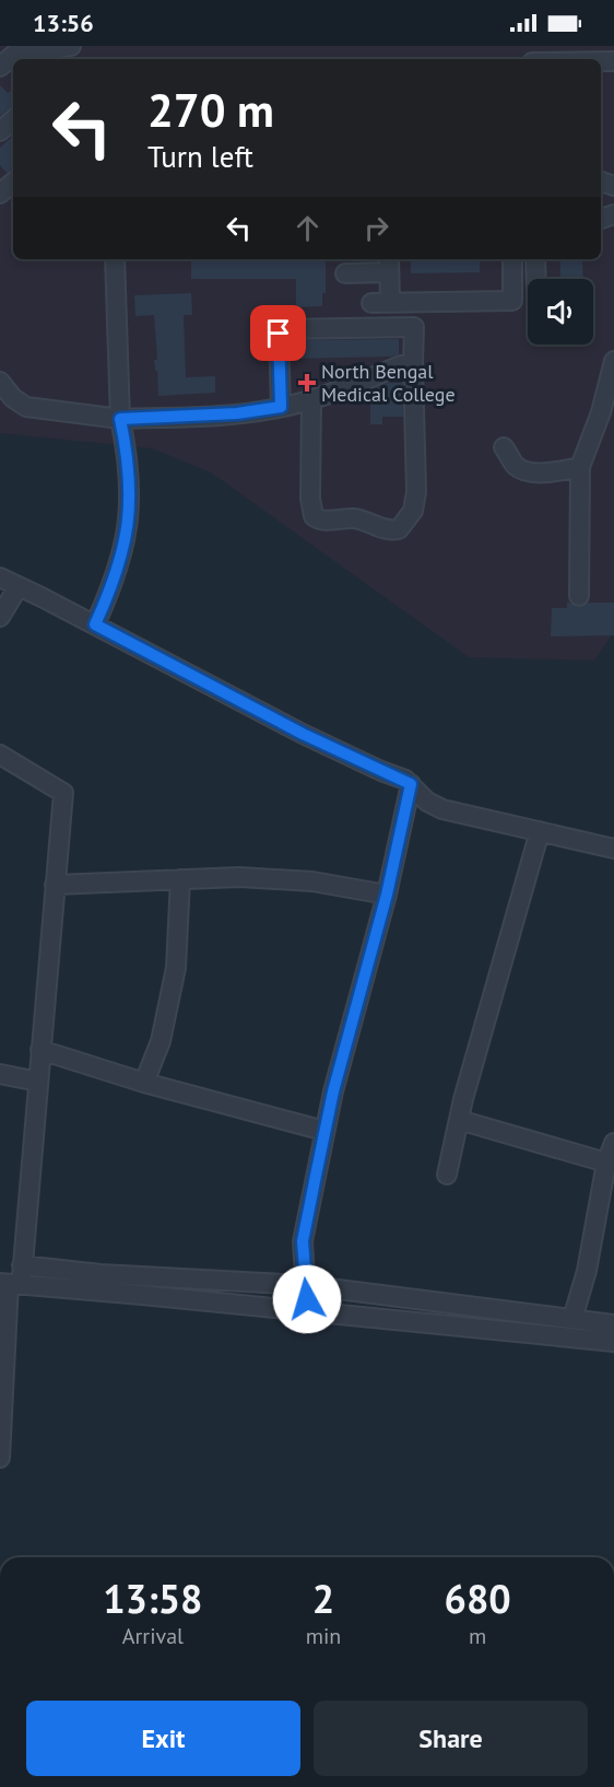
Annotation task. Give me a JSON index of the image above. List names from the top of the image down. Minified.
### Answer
{"places":{"health":["North Bengal Medical College"]},"page":{"status":"13:56","turn":["270 m","Turn left"],"eta":["13:58","Arrival","2","min","680","m"],"buttons":["Exit","Share"]}}
